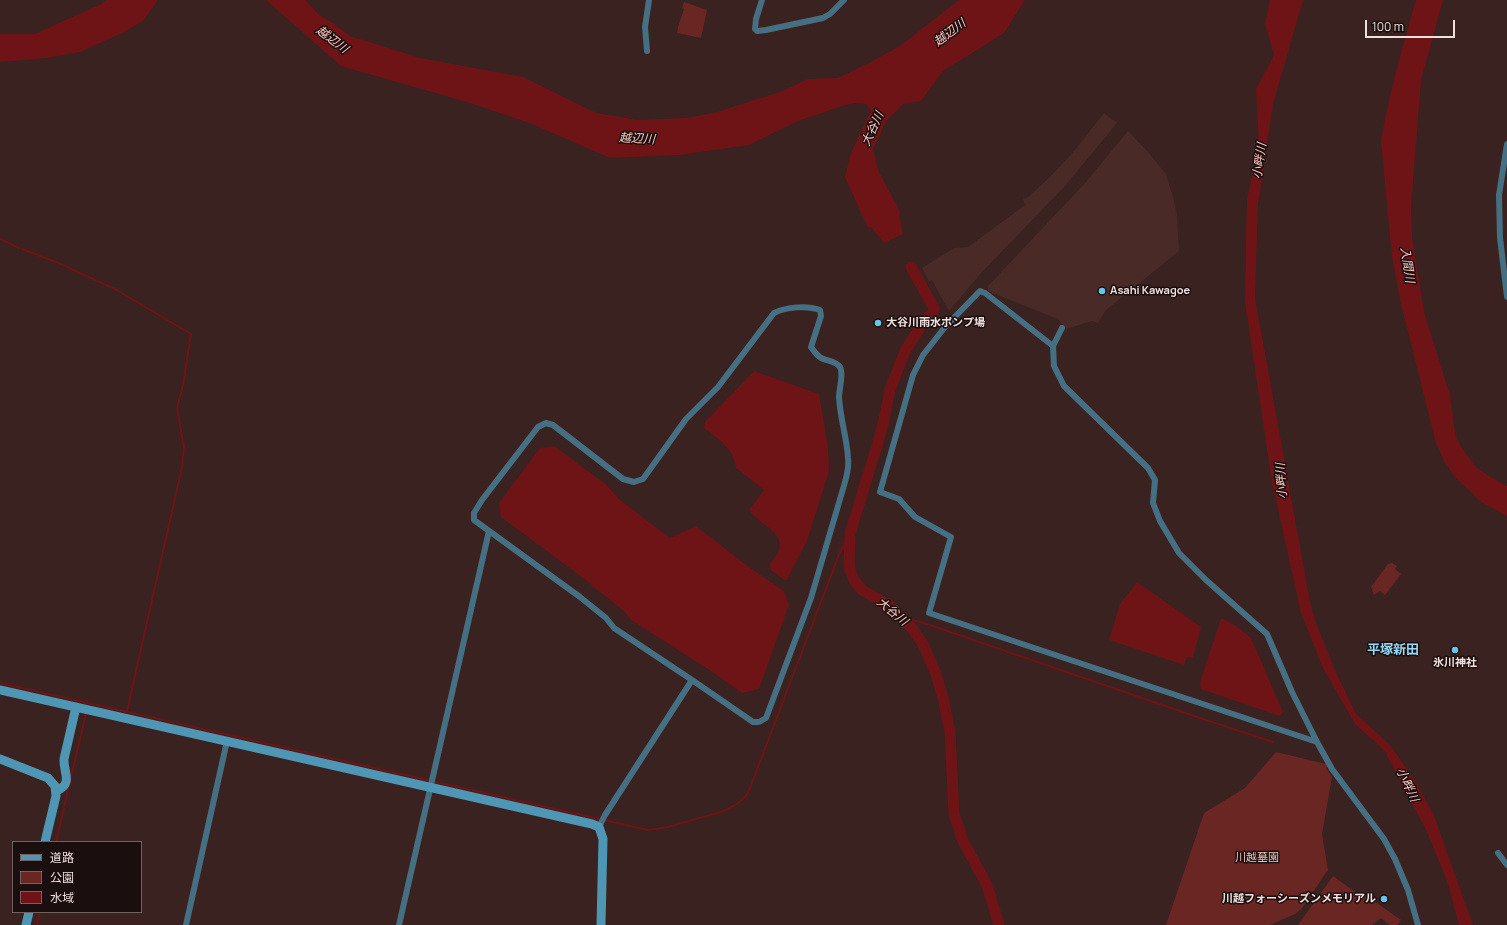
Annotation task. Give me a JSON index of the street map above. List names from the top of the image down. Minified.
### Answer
{"districts":["平塚新田"],"water":["越辺川","大谷川","小畔川","入間川"],"parks":["川越墓園"],"places":["Asahi Kawagoe","大谷川雨水ポンプ場","氷川神社","川越フォーシーズンメモリアル"],"legend":["道路","公園","水域"],"scale_bar":"100 m"}
